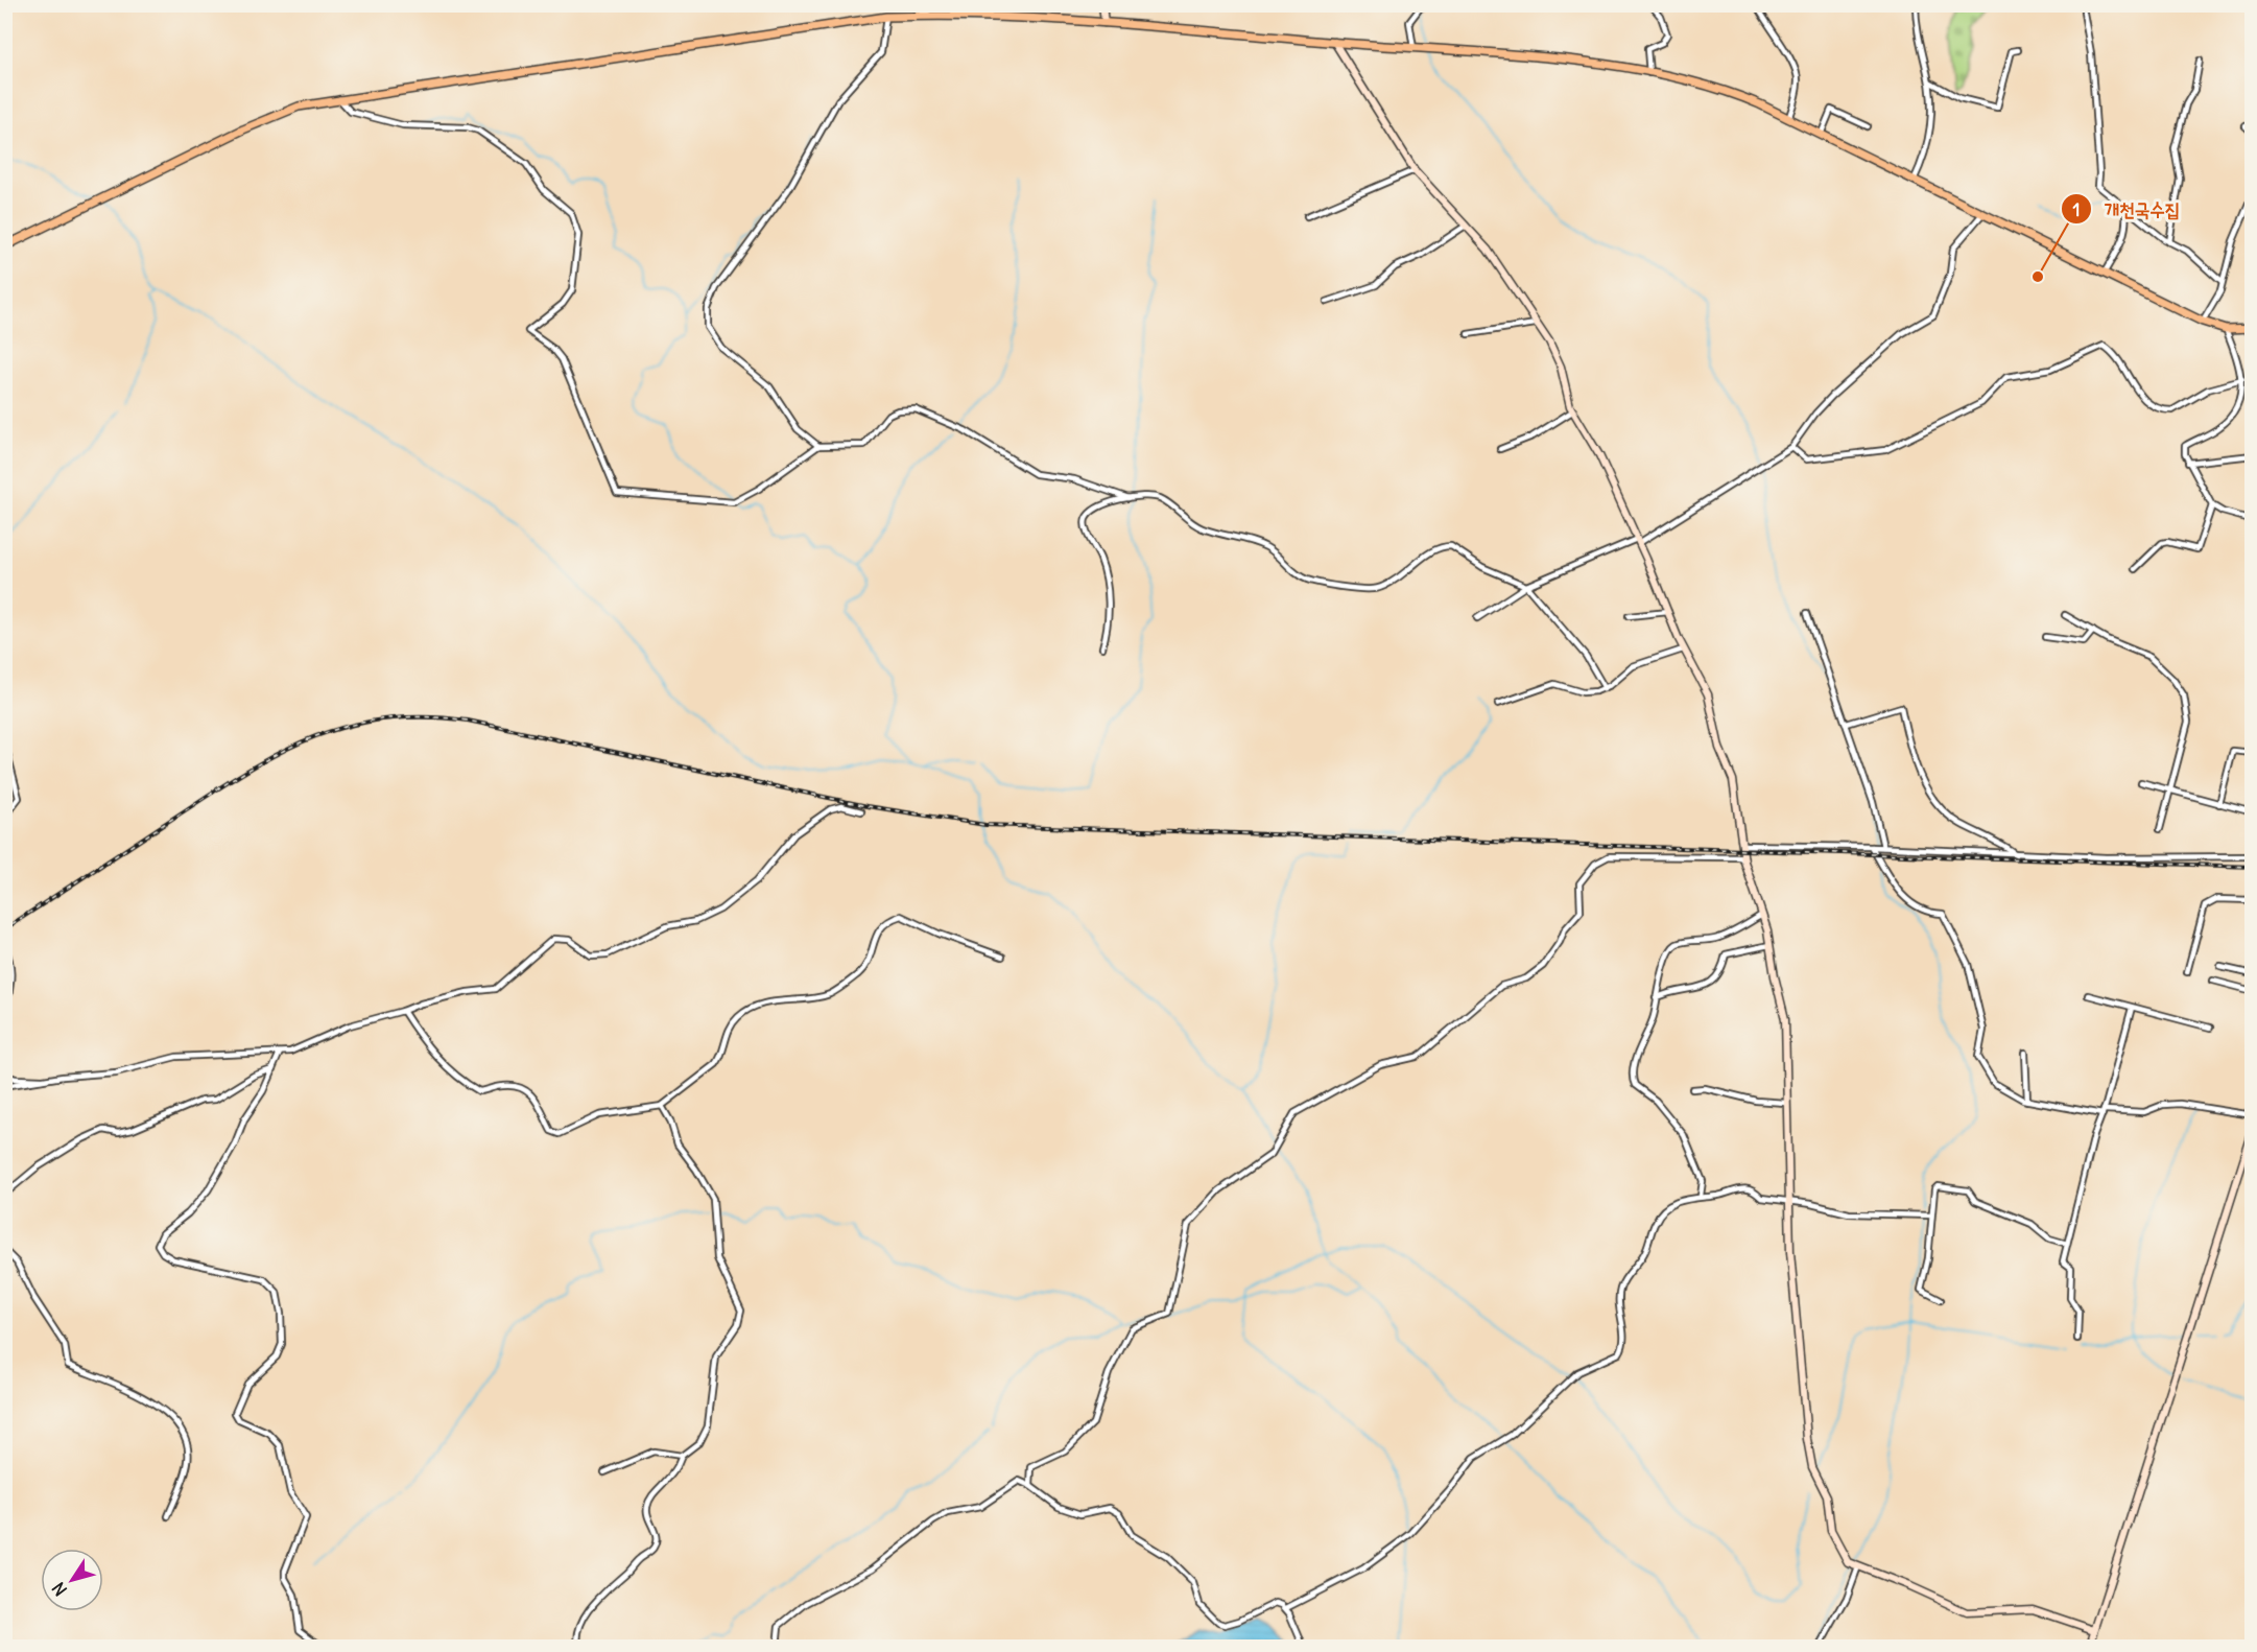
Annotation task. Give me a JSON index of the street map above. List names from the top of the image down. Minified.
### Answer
{"places":["개천국수집"],"north":"bottom left"}
